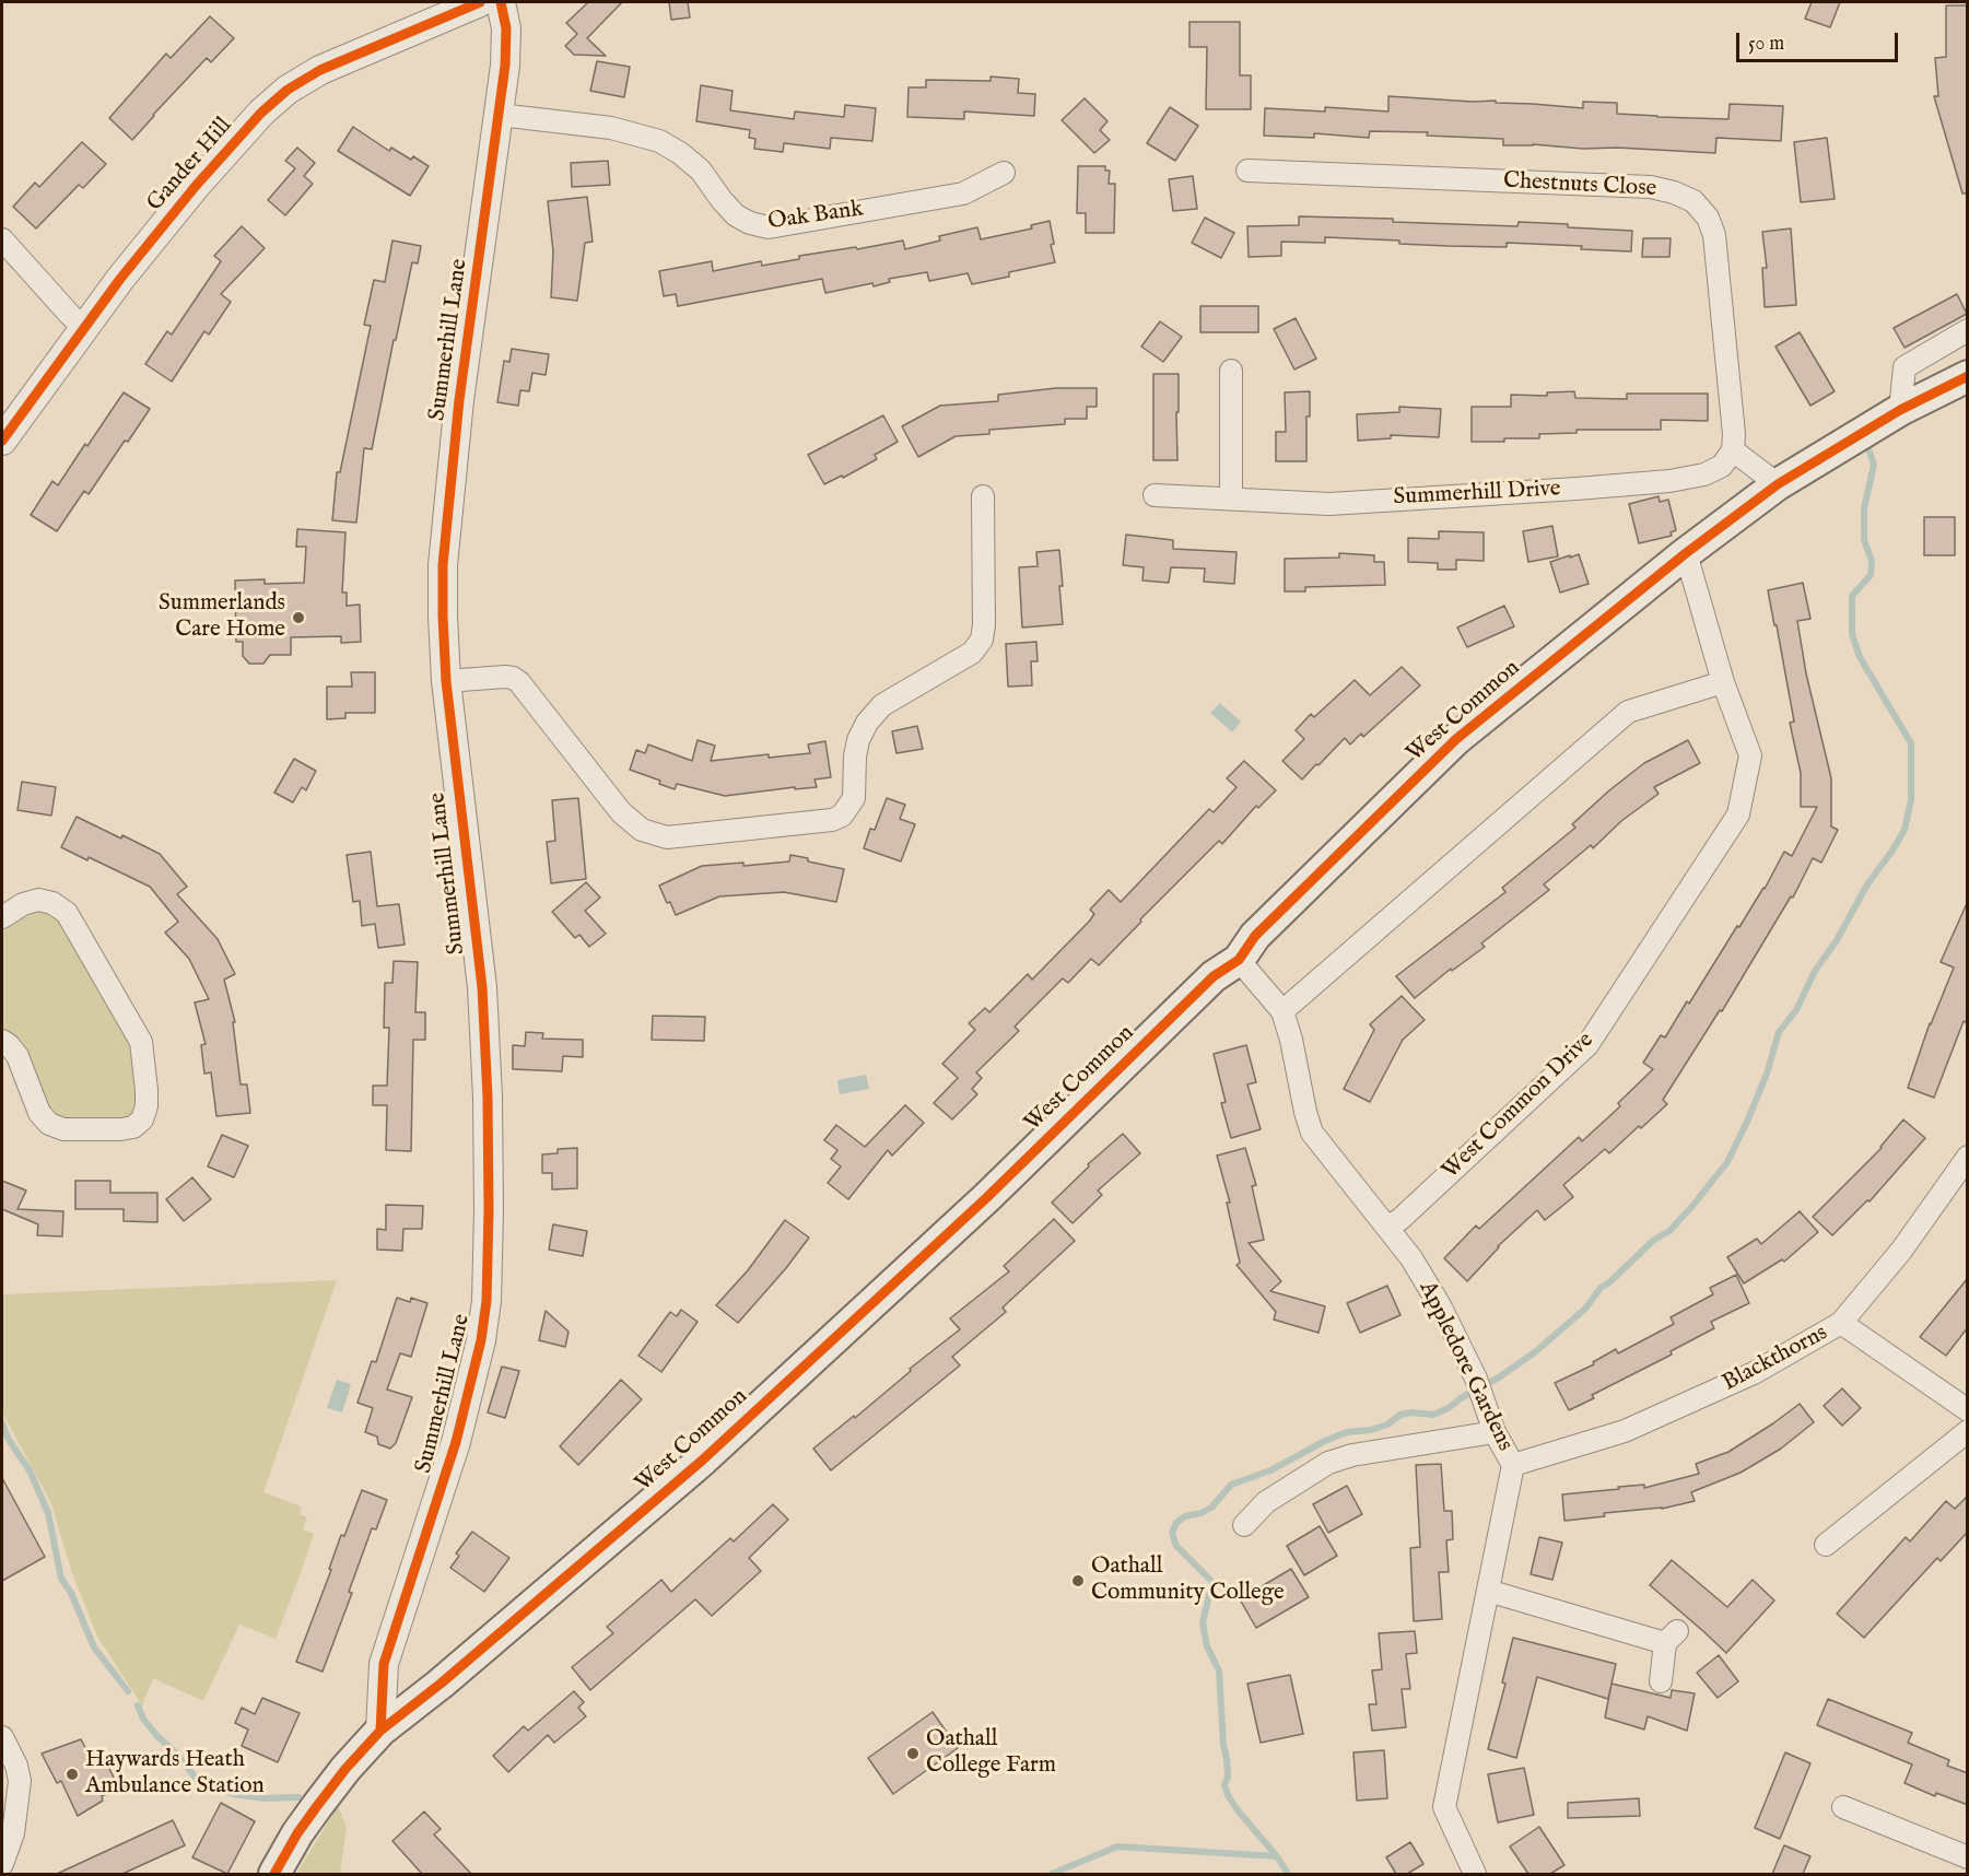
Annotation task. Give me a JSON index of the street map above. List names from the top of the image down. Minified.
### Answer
{"streets":{"main road":["West Common"],"street":["Gander Hill","Chestnuts Close","Oak Bank","Summerhill Lane","Summerhill Drive","West Common Drive","Blackthorns","Appledore Gardens"]},"crossings":[["Chestnuts Close","Summerhill Drive"],["Oak Bank","Summerhill Lane"],["Summerhill Lane","West Common"],["West Common","West Common Drive"],["West Common Drive","Appledore Gardens"],["Blackthorns","Appledore Gardens"]],"places":["Summerlands Care Home","Oathall Community College","Oathall College Farm","Haywards Heath Ambulance Station"],"scale_bar":"50 m"}
